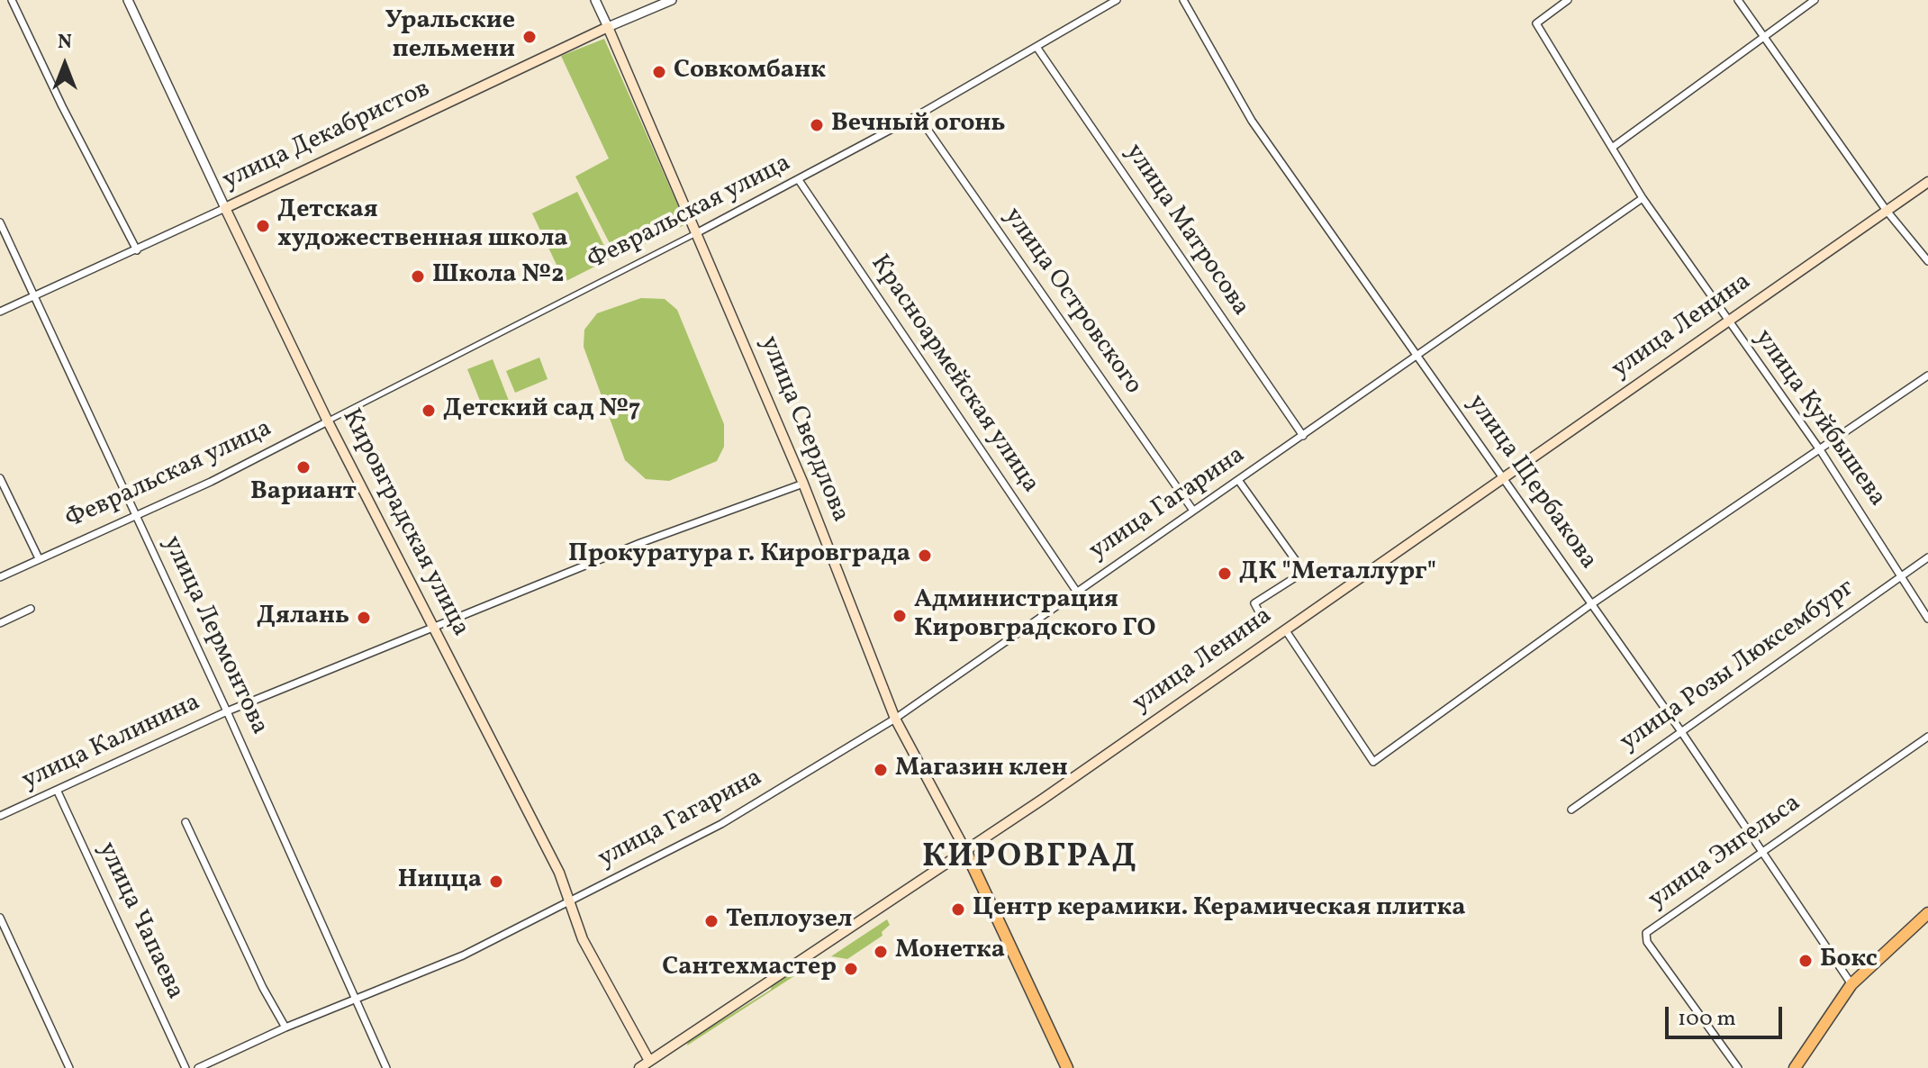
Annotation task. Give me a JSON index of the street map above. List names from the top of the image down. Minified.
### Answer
{"streets":{"main road":["улица Декабристов","улица Ленина","улица Свердлова","Кировградская улица"],"street":["Февральская улица","улица Матросова","улица Островского","Красноармейская улица","улица Куйбышева","улица Щербакова","улица Гагарина","улица Лермонтова","улица Розы Люксембург","улица Калинина","улица Энгельса","улица Чапаева"]},"crossings":[["улица Декабристов","улица Свердлова"],["улица Декабристов","Кировградская улица"],["улица Декабристов","улица Лермонтова"],["Февральская улица","улица Матросова"],["Февральская улица","улица Островского"],["Февральская улица","Красноармейская улица"],["Февральская улица","улица Свердлова"],["Февральская улица","Кировградская улица"],["Февральская улица","улица Лермонтова"],["улица Матросова","улица Гагарина"],["улица Островского","улица Гагарина"],["улица Ленина","улица Куйбышева"],["улица Ленина","улица Свердлова"],["улица Ленина","улица Щербакова"],["улица Ленина","Кировградская улица"],["Красноармейская улица","улица Гагарина"],["улица Куйбышева","улица Гагарина"],["улица Куйбышева","улица Розы Люксембург"],["улица Свердлова","улица Гагарина"],["улица Свердлова","улица Калинина"],["улица Щербакова","улица Гагарина"],["улица Щербакова","улица Розы Люксембург"],["улица Щербакова","улица Энгельса"],["улица Гагарина","Кировградская улица"],["улица Гагарина","улица Лермонтова"],["Кировградская улица","улица Калинина"],["улица Лермонтова","улица Калинина"],["улица Калинина","улица Чапаева"]],"districts":["КИРОВГРАД"],"places":["Уральские пельмени","Совкомбанк","Вечный огонь","Детская художественная школа","Школа №2","Детский сад №7","Вариант","Прокуратура г. Кировграда","ДК \"Металлург\"","Администрация Кировградского ГО","Дялань","Магазин клен","Ницца","Центр керамики. Керамическая плитка","Теплоузел","Монетка","Бокс","Сантехмастер"],"scale_bar":"100 m","north":"top"}
